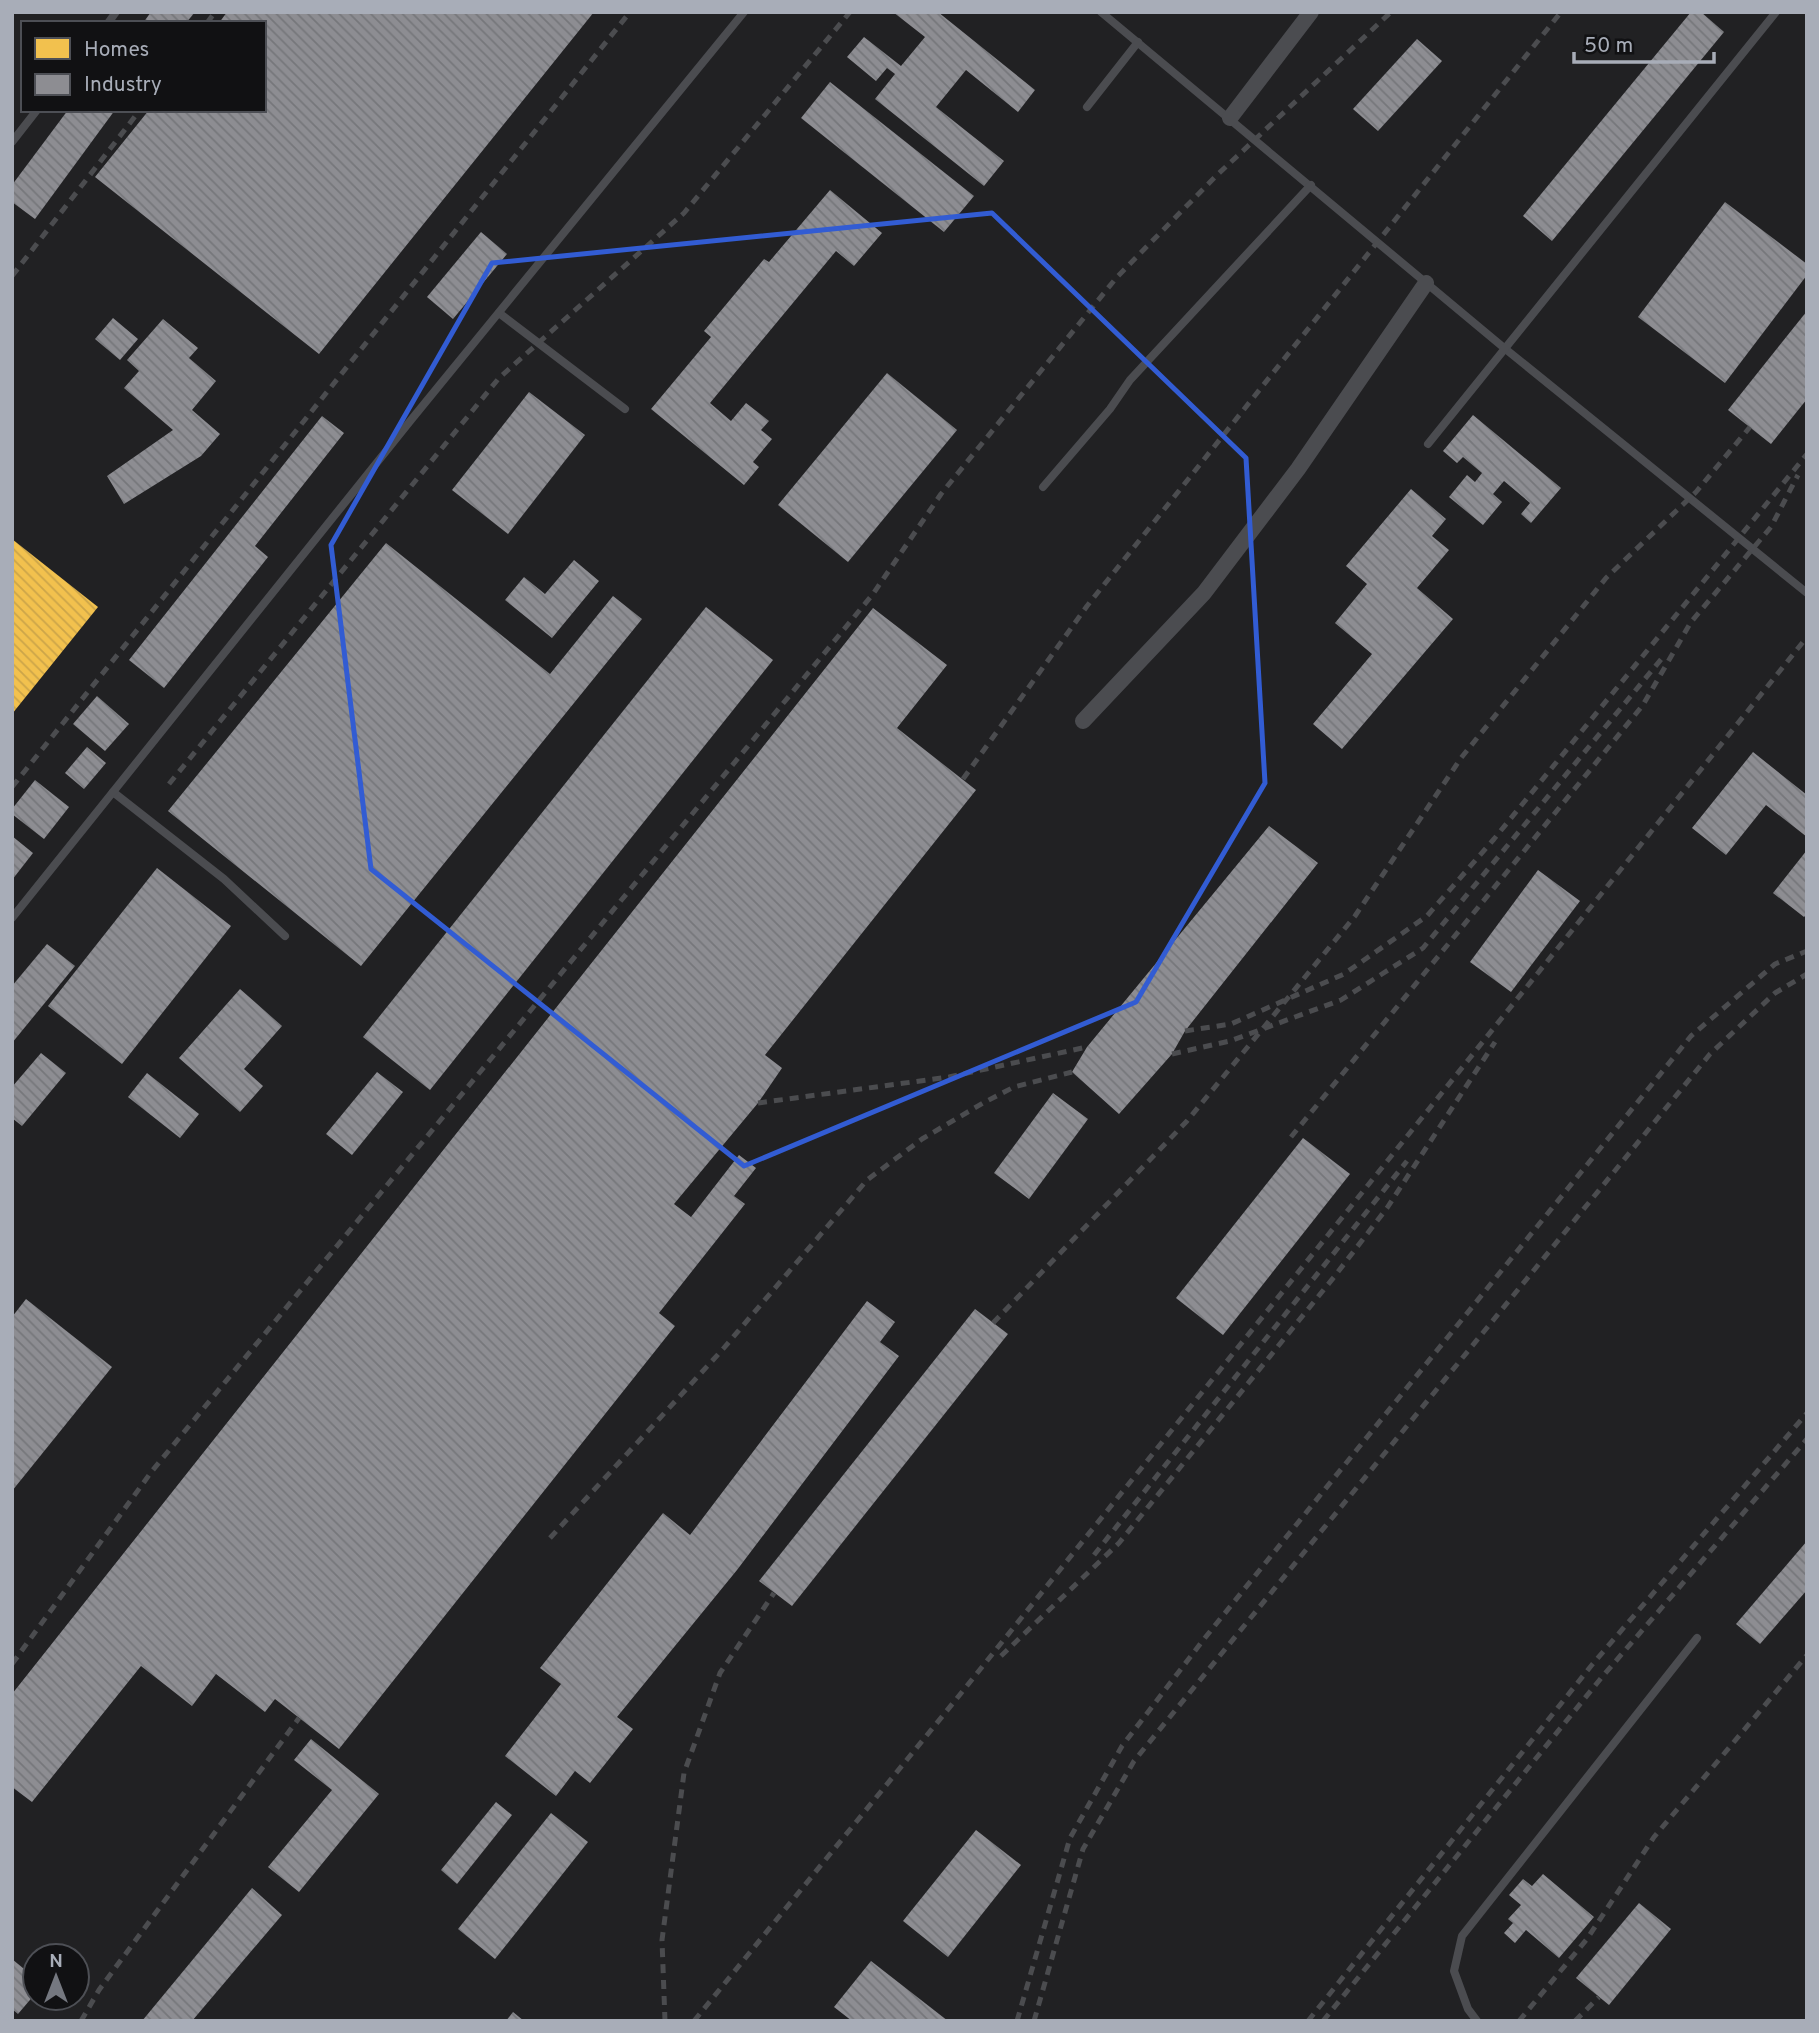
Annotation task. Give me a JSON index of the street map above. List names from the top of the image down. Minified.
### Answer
{"legend":["Homes","Industry"],"scale_bar":"50 m","north":"top"}
